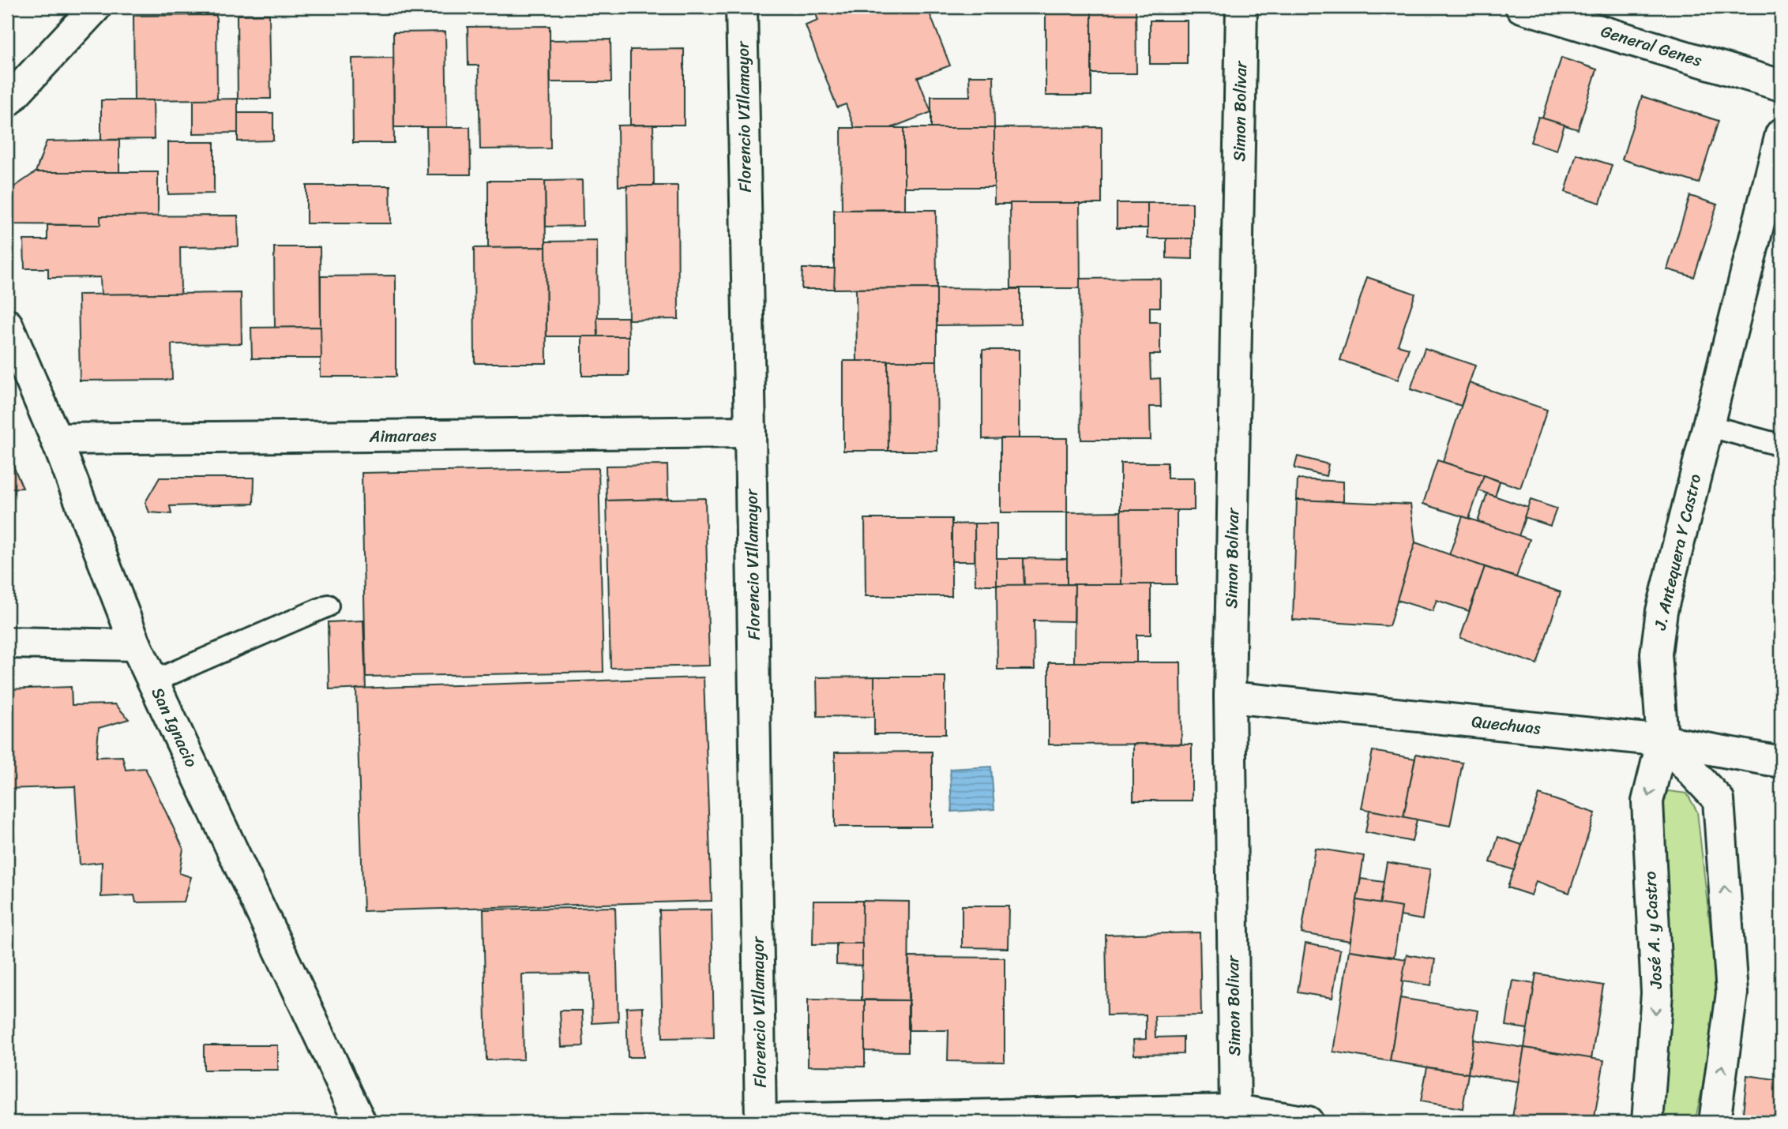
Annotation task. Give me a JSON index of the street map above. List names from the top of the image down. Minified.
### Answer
{"streets":{"street":["General Genes","Simon Bolivar","Florencio VIllamayor","Aimaraes","J. Antequera Y Castro","Quechuas","San Ignacio","José A. y Castro"]},"crossings":[["Simon Bolivar","Quechuas"],["Florencio VIllamayor","Aimaraes"],["Aimaraes","San Ignacio"],["J. Antequera Y Castro","Quechuas"],["J. Antequera Y Castro","José A. y Castro"],["Quechuas","José A. y Castro"]]}
